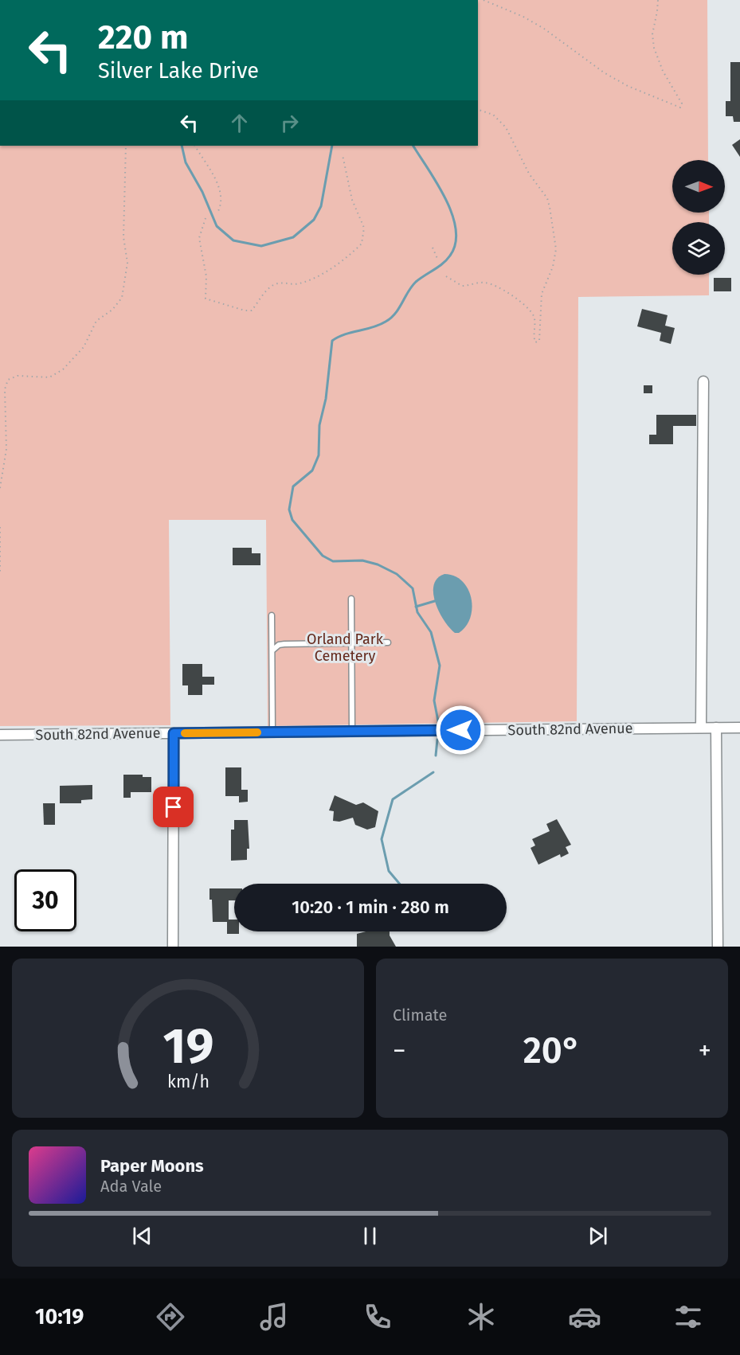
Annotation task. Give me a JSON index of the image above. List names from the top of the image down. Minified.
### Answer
{"streets":{"street":["South 82nd Avenue"]},"parks":["Orland Park Cemetery"],"north":"right","page":{"turn":["220 m","Silver Lake Drive"],"limit":"30","trip":"10:20 · 1 min · 280 m","tile":"Climate","heat":["−","20°","+"],"song":["Paper Moons","Ada Vale"],"tabs":"10:19","gauge":["19","km/h"]}}
